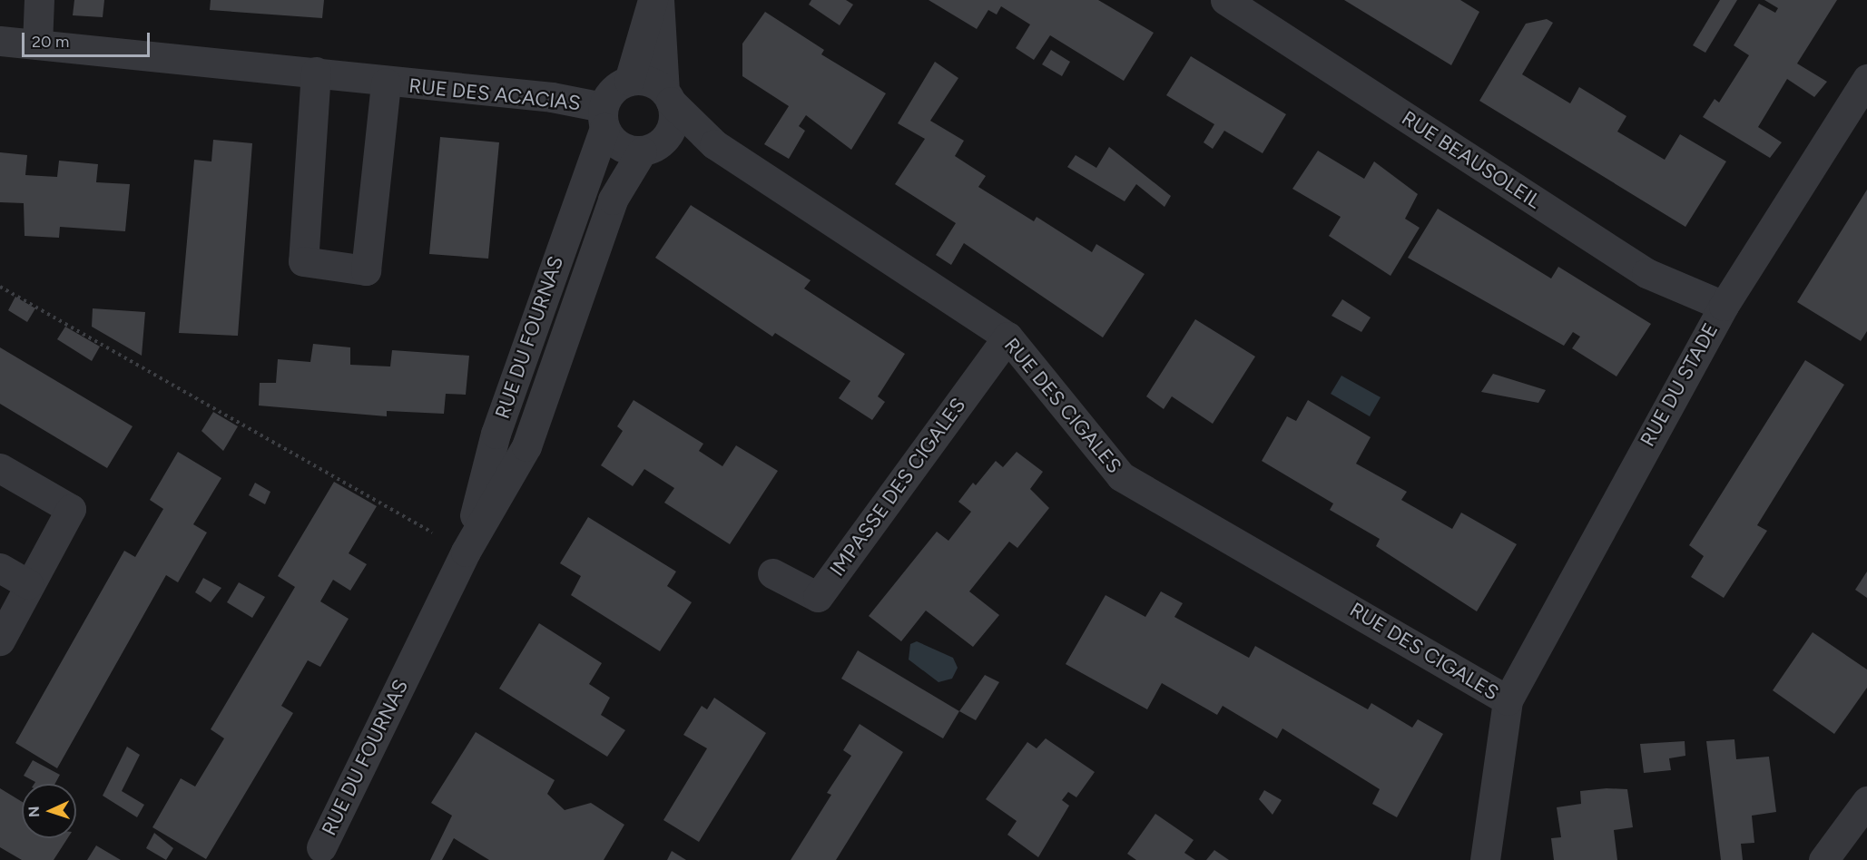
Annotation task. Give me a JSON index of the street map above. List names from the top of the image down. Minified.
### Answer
{"streets":{"street":["RUE DES ACACIAS","RUE BEAUSOLEIL","RUE DU FOURNAS","RUE DU STADE","RUE DES CIGALES","IMPASSE DES CIGALES"]},"crossings":[["RUE DES ACACIAS","RUE DU FOURNAS"],["RUE DES ACACIAS","RUE DES CIGALES"],["RUE BEAUSOLEIL","RUE DU STADE"],["RUE DU FOURNAS","RUE DES CIGALES"],["RUE DU STADE","RUE DES CIGALES"],["RUE DES CIGALES","IMPASSE DES CIGALES"]],"scale_bar":"20 m","north":"left"}
